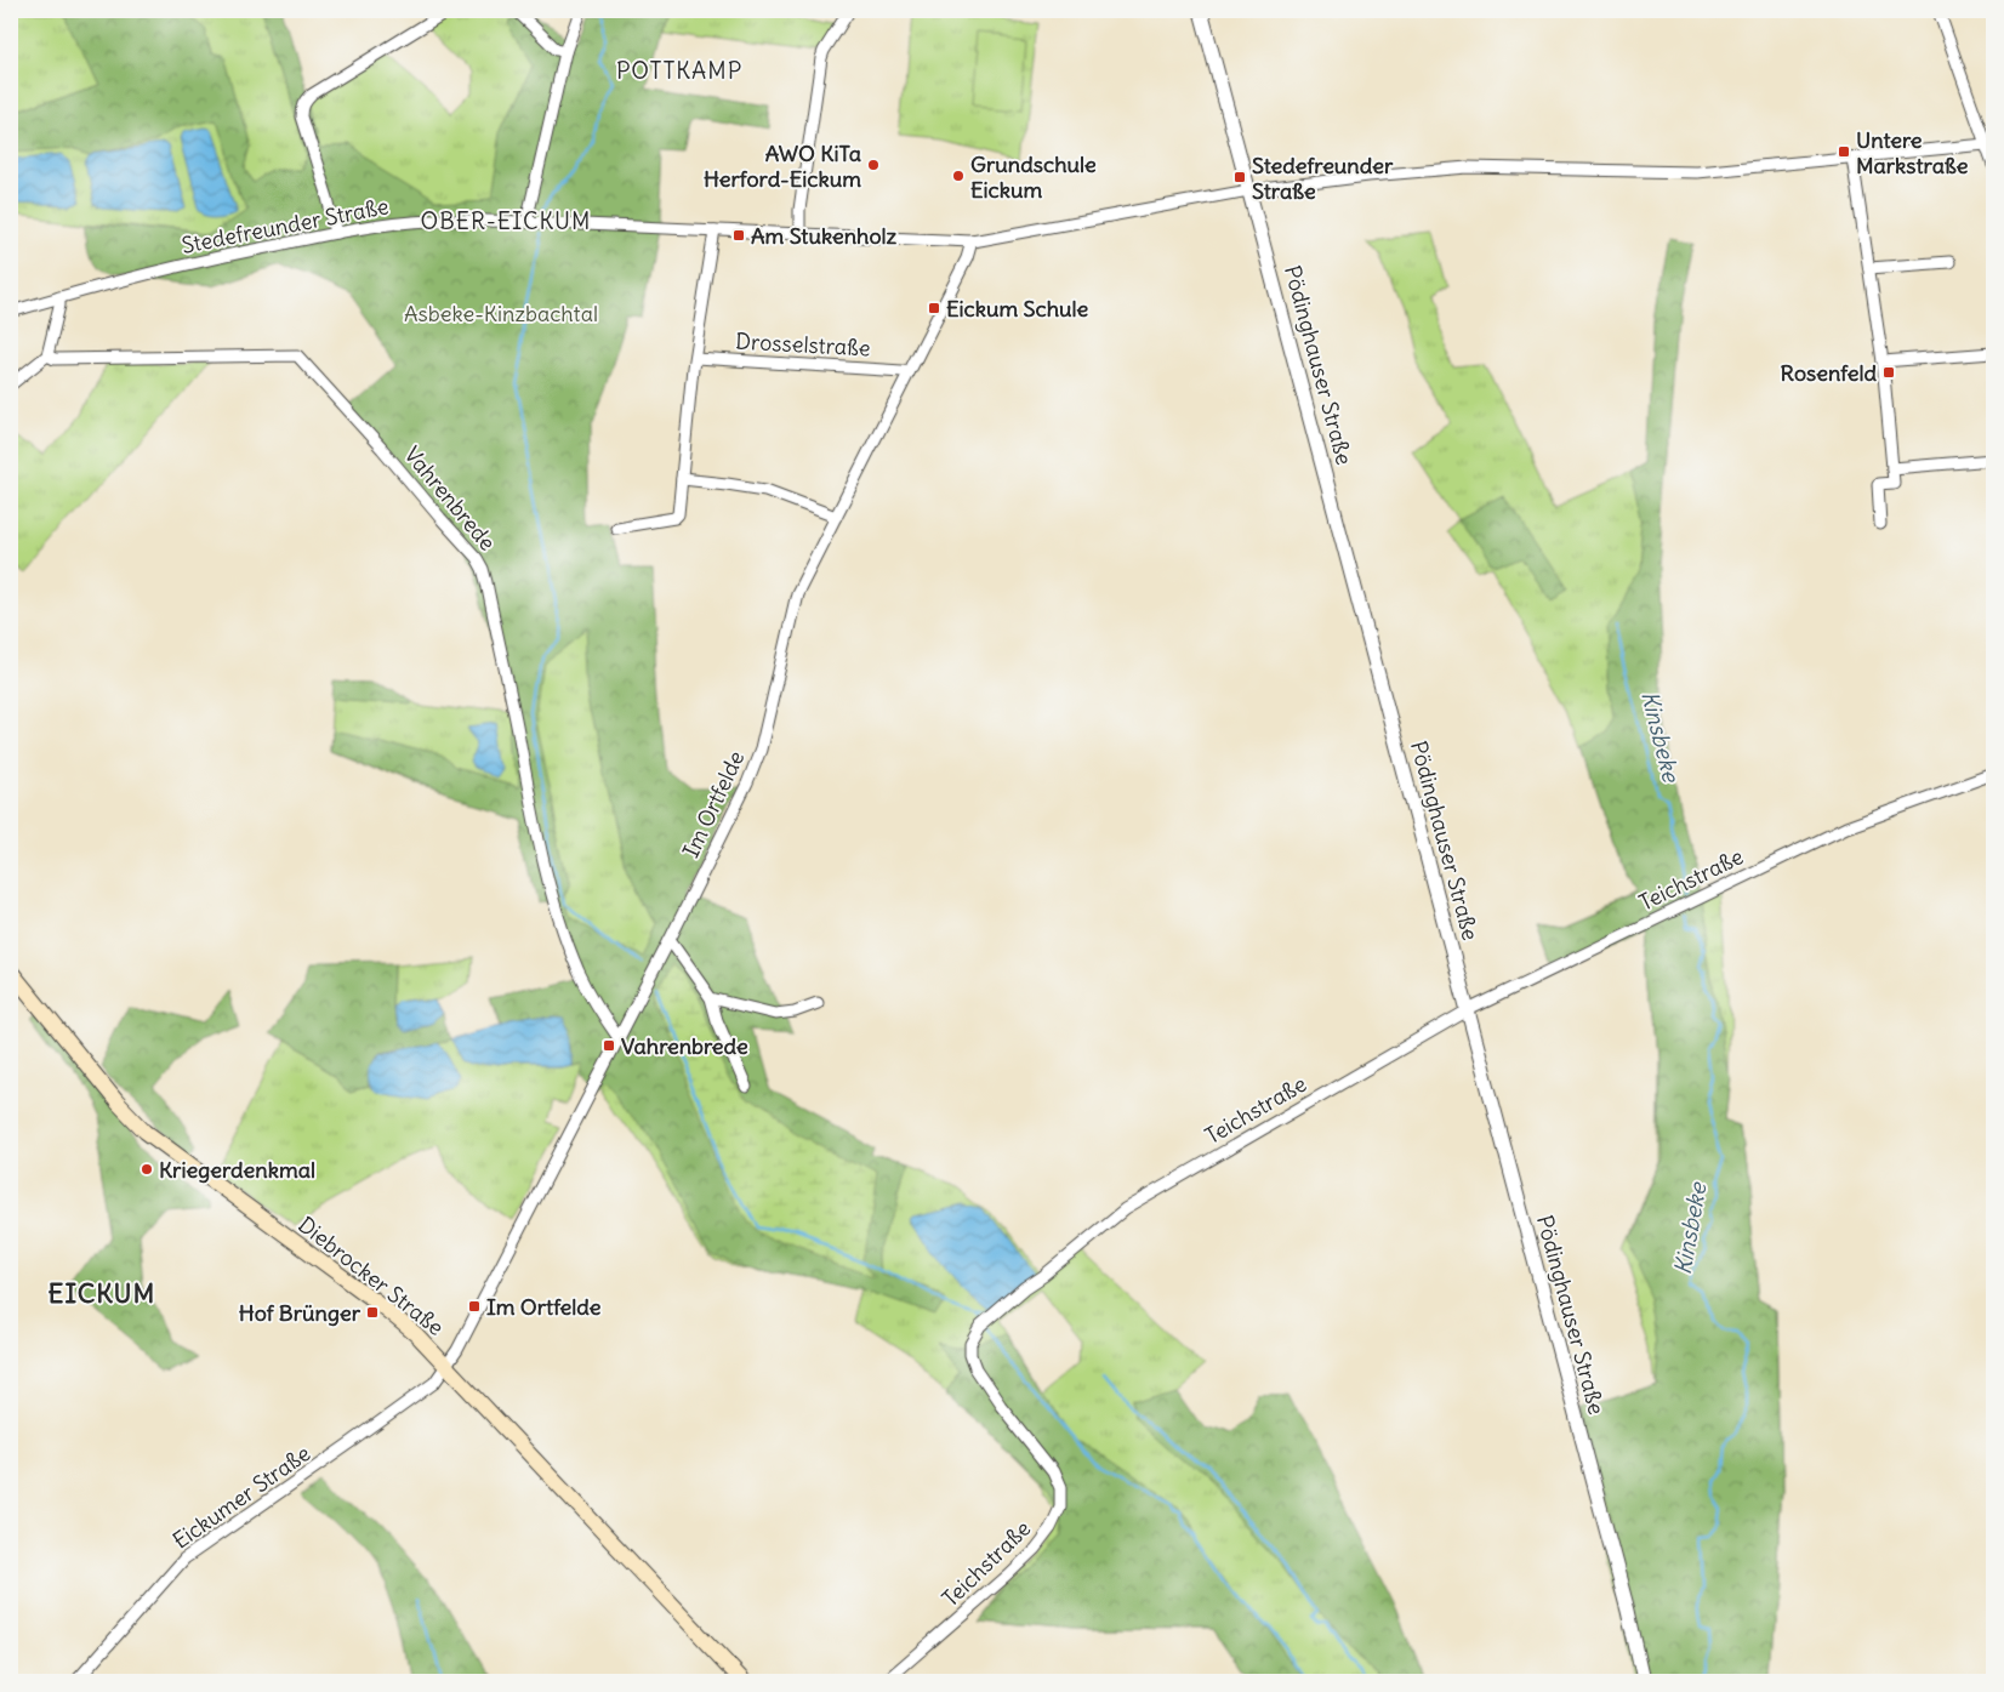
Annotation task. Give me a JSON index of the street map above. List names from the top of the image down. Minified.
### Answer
{"streets":{"main road":["Diebrocker Straße"],"street":["Stedefreunder Straße","Drosselstraße","Pödinghauser Straße","Vahrenbrede","Im Ortfelde","Teichstraße","Eickumer Straße"]},"crossings":[["Stedefreunder Straße","Pödinghauser Straße"],["Stedefreunder Straße","Im Ortfelde"],["Drosselstraße","Im Ortfelde"],["Pödinghauser Straße","Teichstraße"],["Vahrenbrede","Im Ortfelde"],["Im Ortfelde","Diebrocker Straße"],["Im Ortfelde","Eickumer Straße"],["Diebrocker Straße","Eickumer Straße"]],"districts":["POTTKAMP","OBER-EICKUM","EICKUM"],"water":["Kinsbeke"],"parks":["Asbeke-Kinzbachtal"],"places":{"transit":["Untere Markstraße","Stedefreunder Straße","Am Stukenholz","Eickum Schule","Rosenfeld","Vahrenbrede","Im Ortfelde","Hof Brünger"],"other":["AWO KiTa Herford-Eickum","Grundschule Eickum","Kriegerdenkmal"]}}
